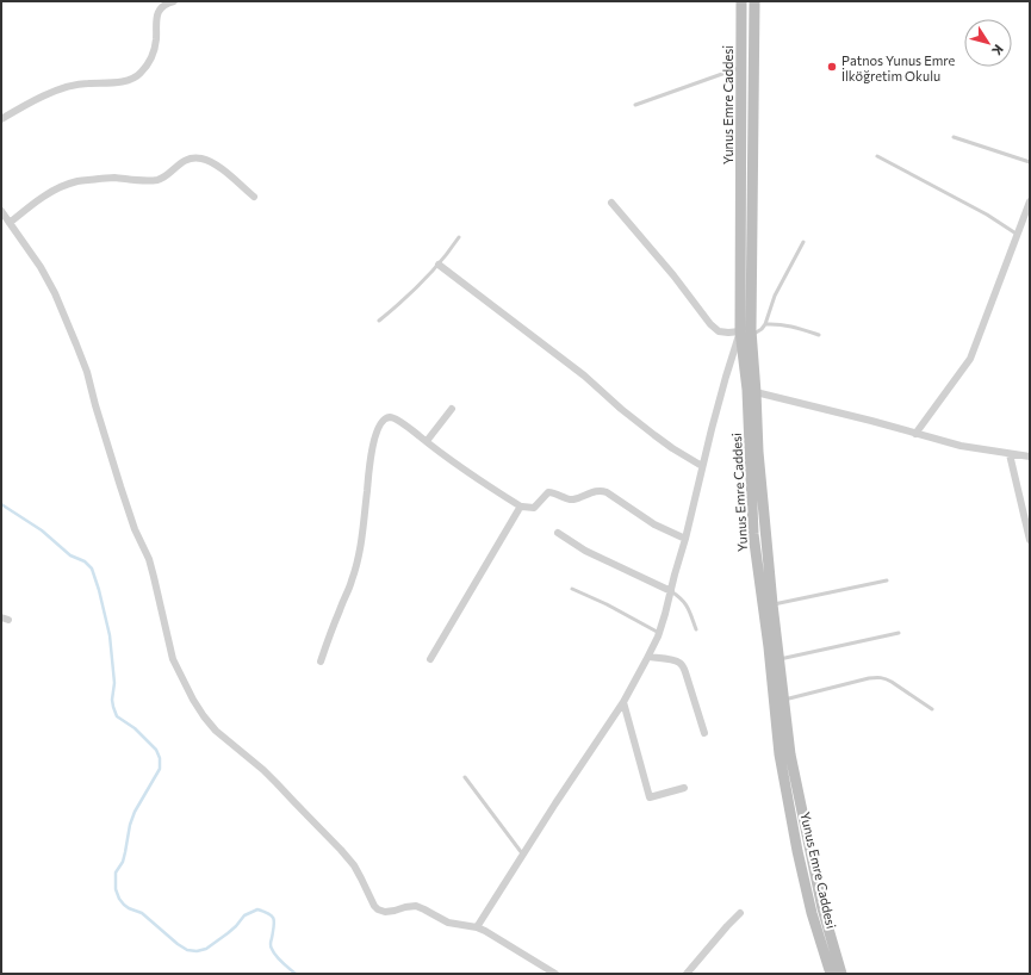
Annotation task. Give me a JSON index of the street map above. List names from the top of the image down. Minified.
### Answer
{"streets":{"street":["Yunus Emre Caddesi"]},"places":["Patnos Yunus Emre İlköğretim Okulu"],"north":"bottom right"}
